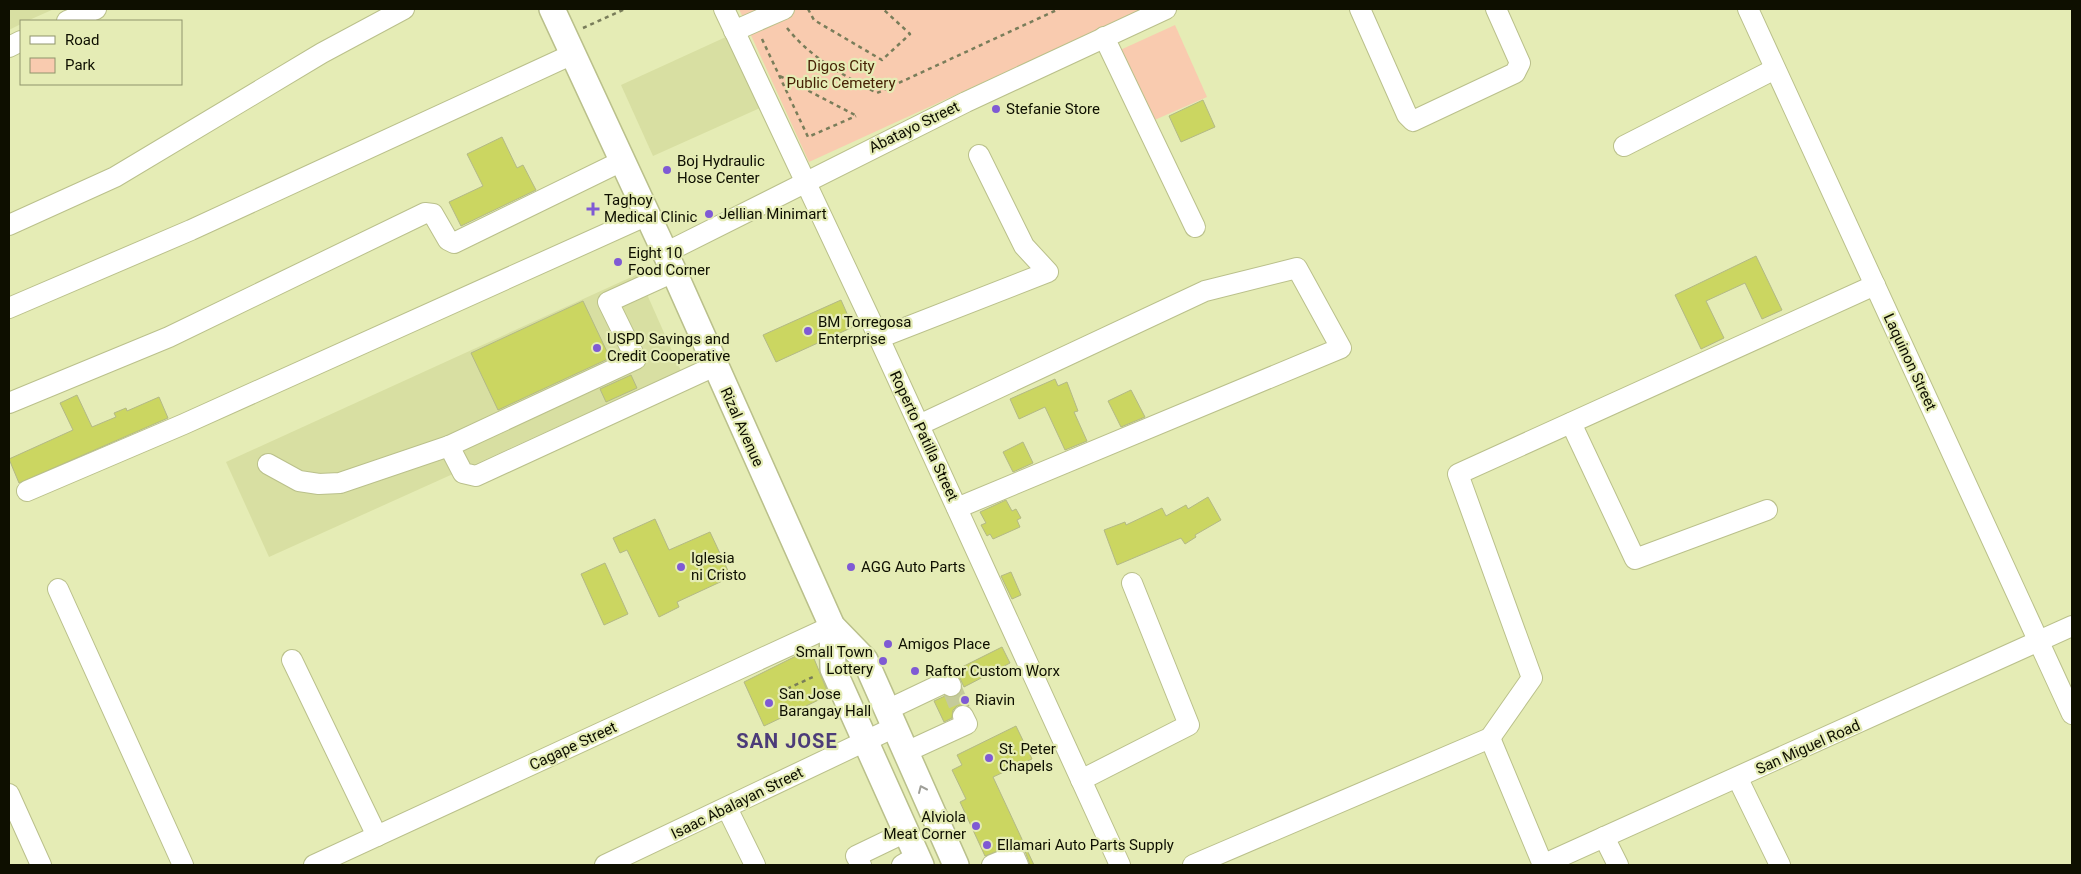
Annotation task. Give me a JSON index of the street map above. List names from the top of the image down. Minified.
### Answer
{"streets":{"main road":["Rizal Avenue"],"street":["Abatayo Street","Laquinon Street","Roperto Patilla Street","Cagape Street","San Miguel Road","Isaac Abalayan Street"]},"crossings":[["Abatayo Street","Rizal Avenue"],["Abatayo Street","Roperto Patilla Street"],["Laquinon Street","San Miguel Road"],["Rizal Avenue","Cagape Street"],["Rizal Avenue","Isaac Abalayan Street"]],"districts":["SAN JOSE"],"parks":["Digos City Public Cemetery"],"places":{"other":["Stefanie Store","Boj Hydraulic Hose Center","Jellian Minimart","Eight 10 Food Corner","BM Torregosa Enterprise","USPD Savings and Credit Cooperative","Iglesia ni Cristo","AGG Auto Parts","Amigos Place","Small Town Lottery","Raftor Custom Worx","Riavin","San Jose Barangay Hall","St. Peter Chapels","Alviola Meat Corner","Ellamari Auto Parts Supply"],"health":["Taghoy Medical Clinic"]},"legend":["Road","Park"]}
